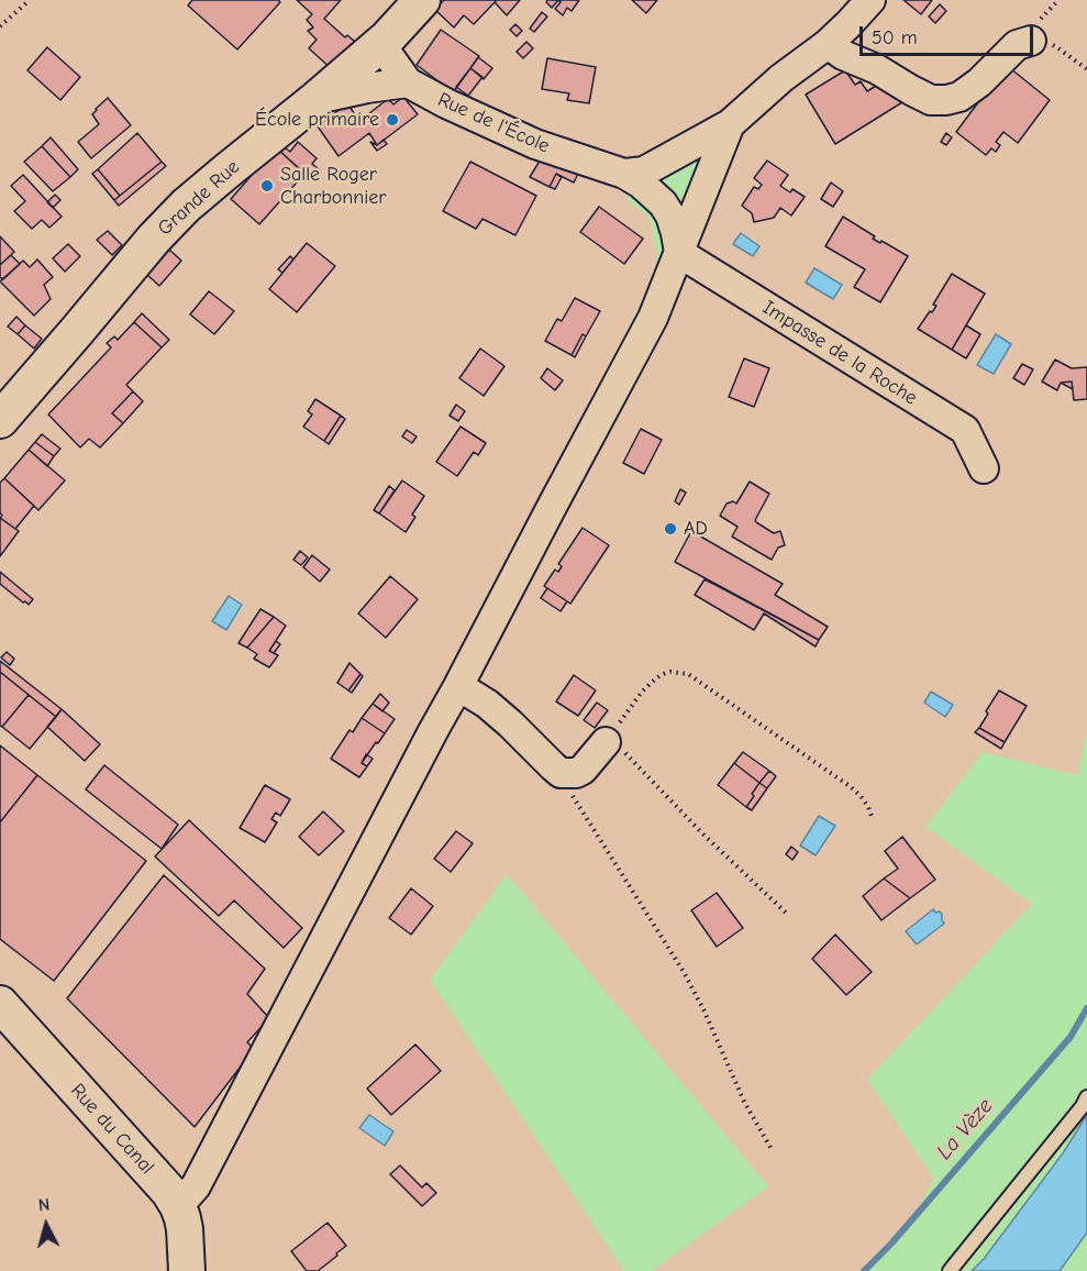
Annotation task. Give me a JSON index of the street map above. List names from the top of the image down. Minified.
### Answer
{"streets":{"street":["Rue de l'École","Grande Rue","Impasse de la Roche","Rue du Canal"]},"crossings":[["Rue de l'École","Grande Rue"],["Rue de l'École","Impasse de la Roche"]],"water":["La Vèze"],"places":["École primaire","Salle Roger Charbonnier","AD"],"scale_bar":"50 m","north":"top"}
